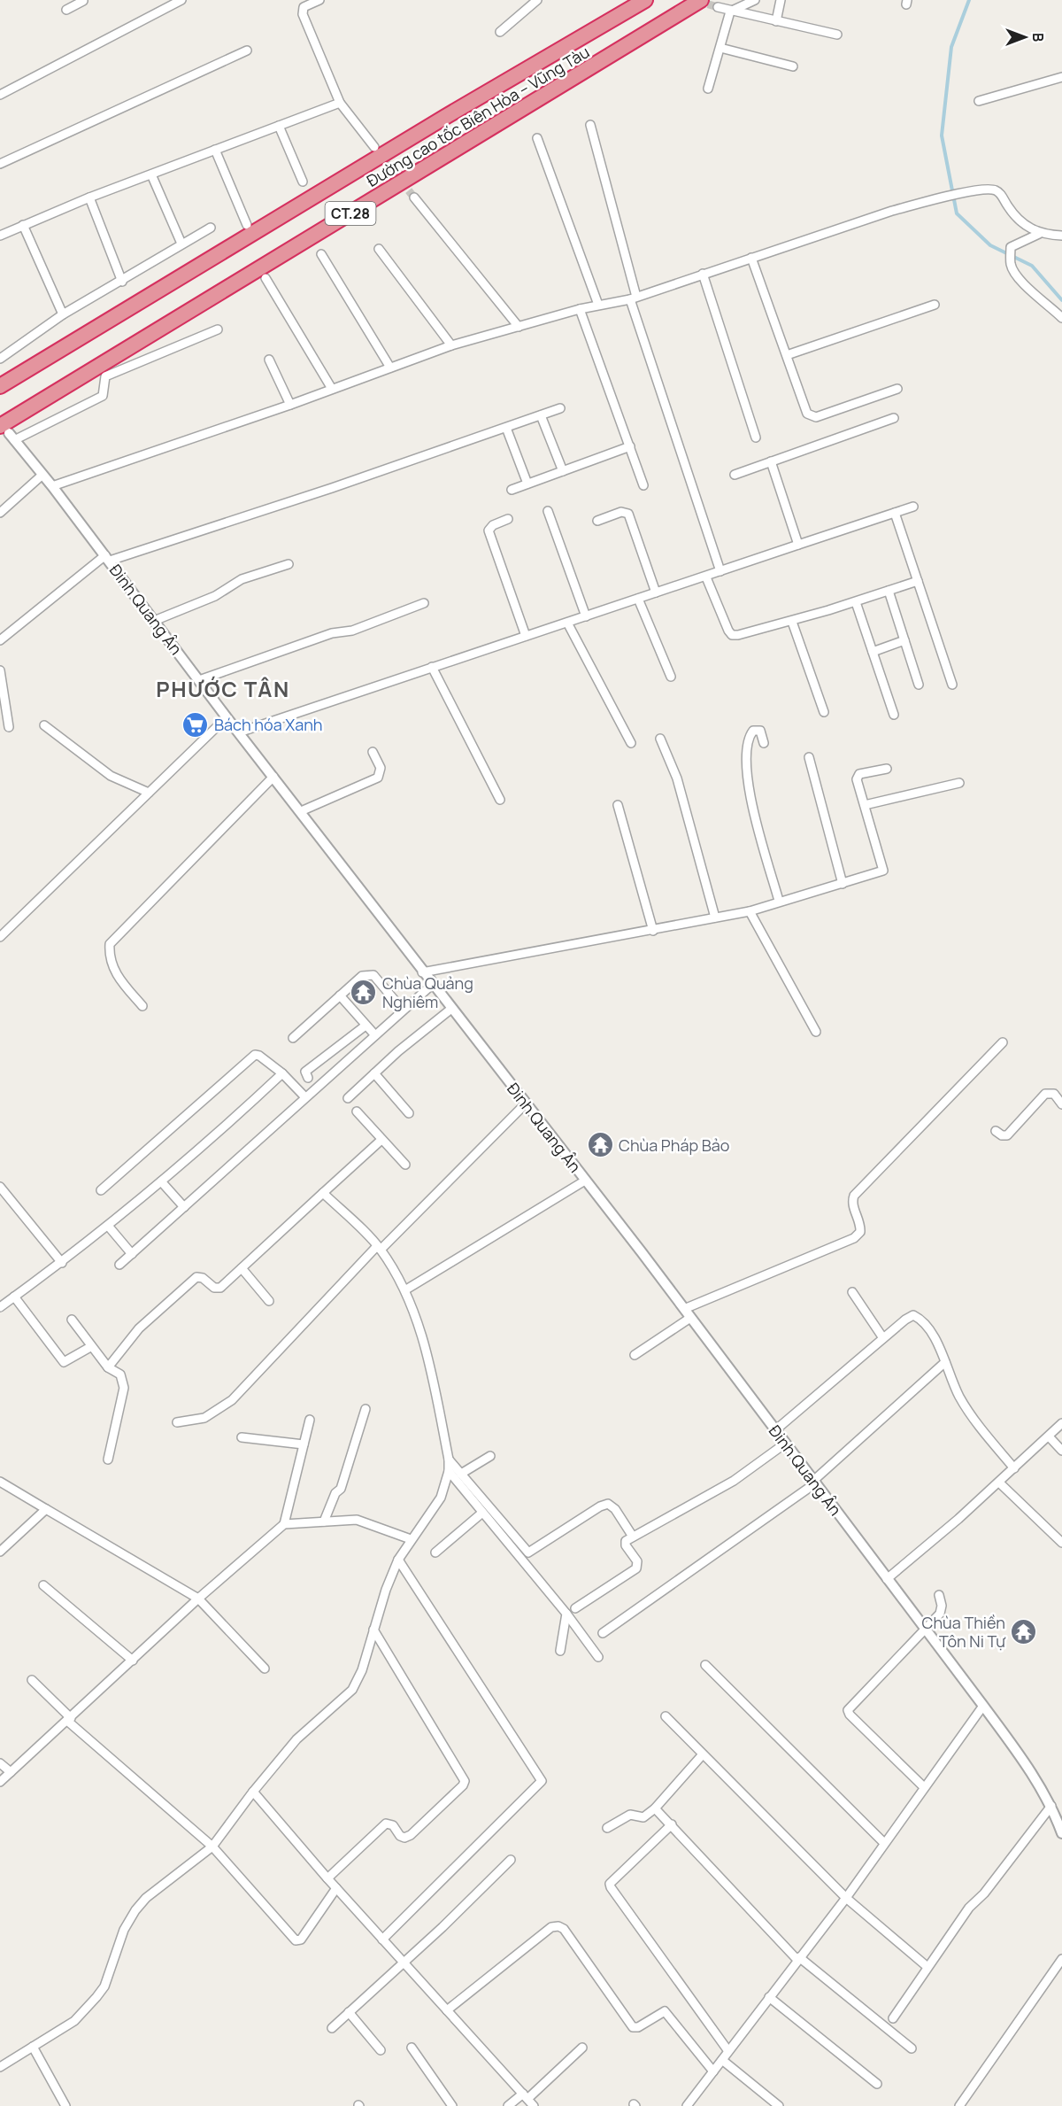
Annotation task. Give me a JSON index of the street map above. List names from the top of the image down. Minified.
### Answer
{"streets":{"highway":["Đường cao tốc Biên Hòa – Vũng Tàu","CT.28"],"street":["Đinh Quang Ân"]},"crossings":[["Đường cao tốc Biên Hòa – Vũng Tàu","Đinh Quang Ân"]],"districts":["PHƯỚC TÂN"],"places":{"supermarket":["Bách hóa Xanh"],"temple":["Chùa Quảng Nghiêm","Chùa Pháp Bảo","Chùa Thiền Tôn Ni Tự"]},"north":"right"}
